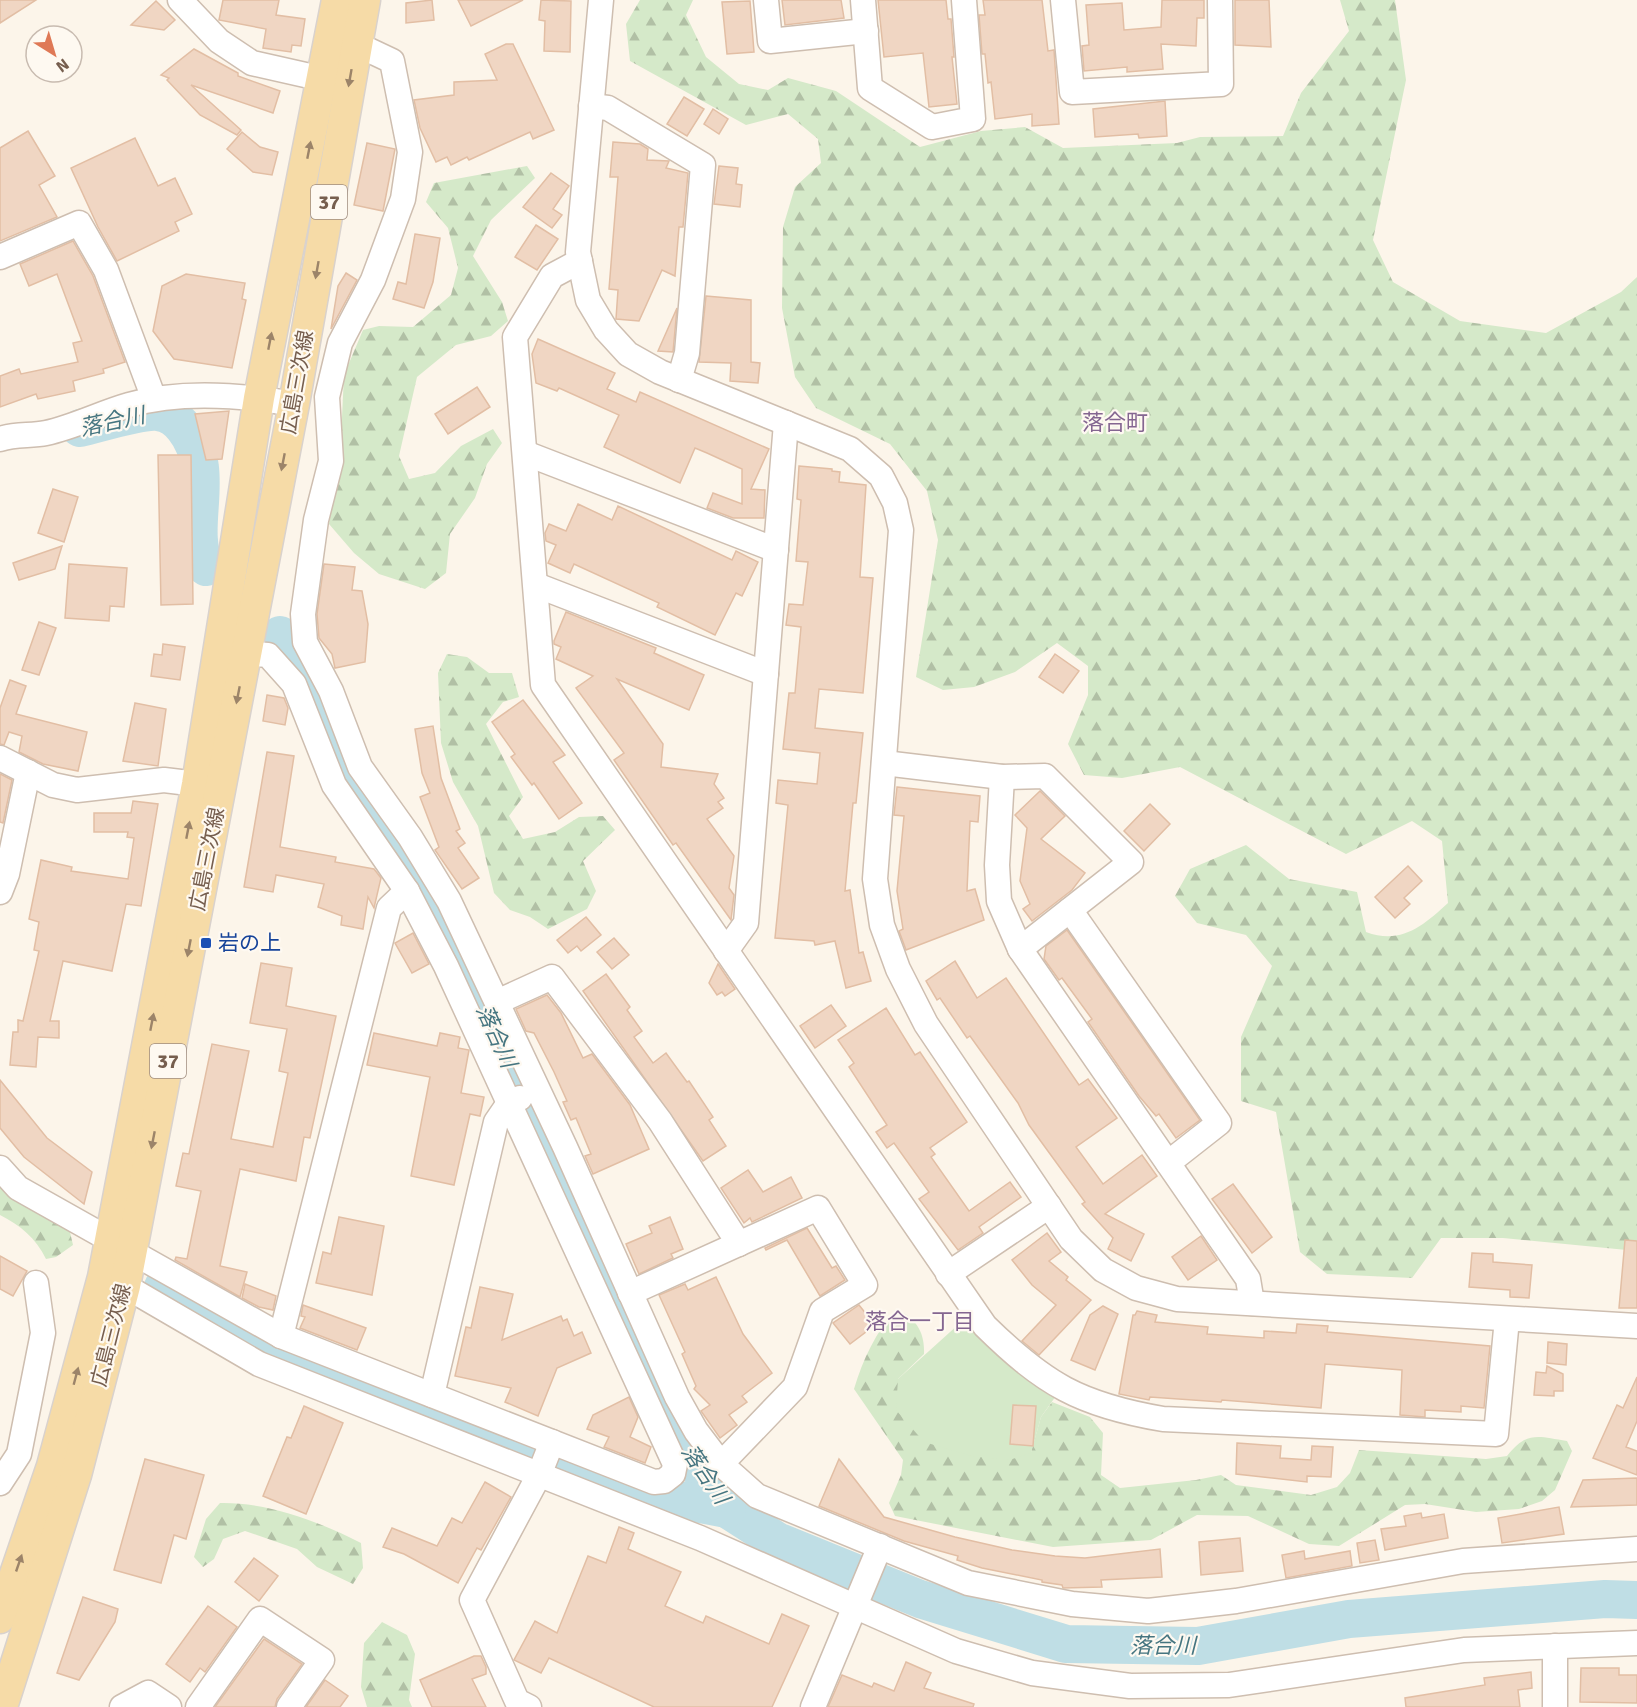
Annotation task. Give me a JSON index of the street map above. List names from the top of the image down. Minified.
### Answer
{"streets":{"main road":["37","広島三次線"]},"districts":["落合町","落合一丁目"],"water":["落合川"],"places":{"transit":["岩の上"]},"north":"bottom right"}
